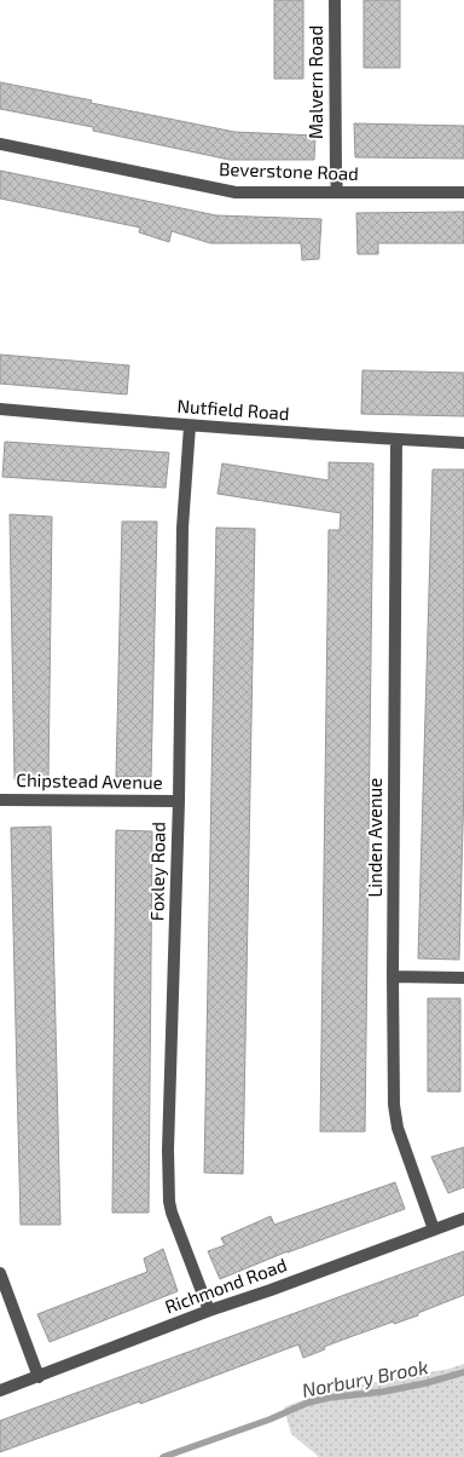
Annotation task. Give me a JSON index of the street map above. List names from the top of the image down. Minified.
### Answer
{"streets":{"street":["Malvern Road","Beverstone Road","Nutfield Road","Chipstead Avenue","Linden Avenue","Foxley Road","Richmond Road"]},"crossings":[["Malvern Road","Beverstone Road"],["Nutfield Road","Linden Avenue"],["Nutfield Road","Foxley Road"],["Chipstead Avenue","Foxley Road"],["Linden Avenue","Richmond Road"],["Foxley Road","Richmond Road"]],"water":["Norbury Brook"]}
